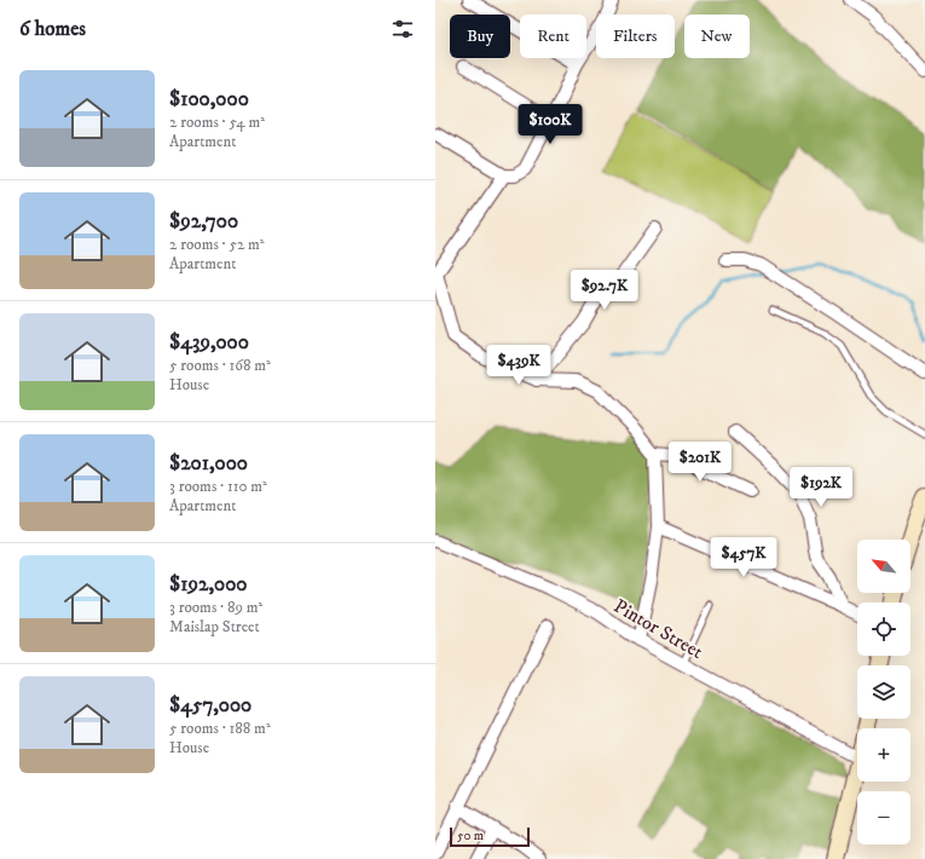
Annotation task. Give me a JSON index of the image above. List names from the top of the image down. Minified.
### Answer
{"streets":{"street":["Pintor Street"]},"scale_bar":"50 m","north":"top left","page":{"heading":"6 homes","chip":["Buy","Rent","Filters","New"],"list":[{"name":"$100,000","note":"2 rooms · 54 m² · Apartment"},{"name":"$92,700","note":"2 rooms · 52 m² · Apartment"},{"name":"$439,000","note":"5 rooms · 168 m² · House"},{"name":"$201,000","note":"3 rooms · 110 m² · Apartment"},{"name":"$192,000","note":"3 rooms · 89 m² · Maislap Street"},{"name":"$457,000","note":"5 rooms · 188 m² · House"}],"price":["$100K","$92.7K","$439K","$201K","$192K","$457K"],"map_buttons":["+","−"],"scale":"50 m"}}
